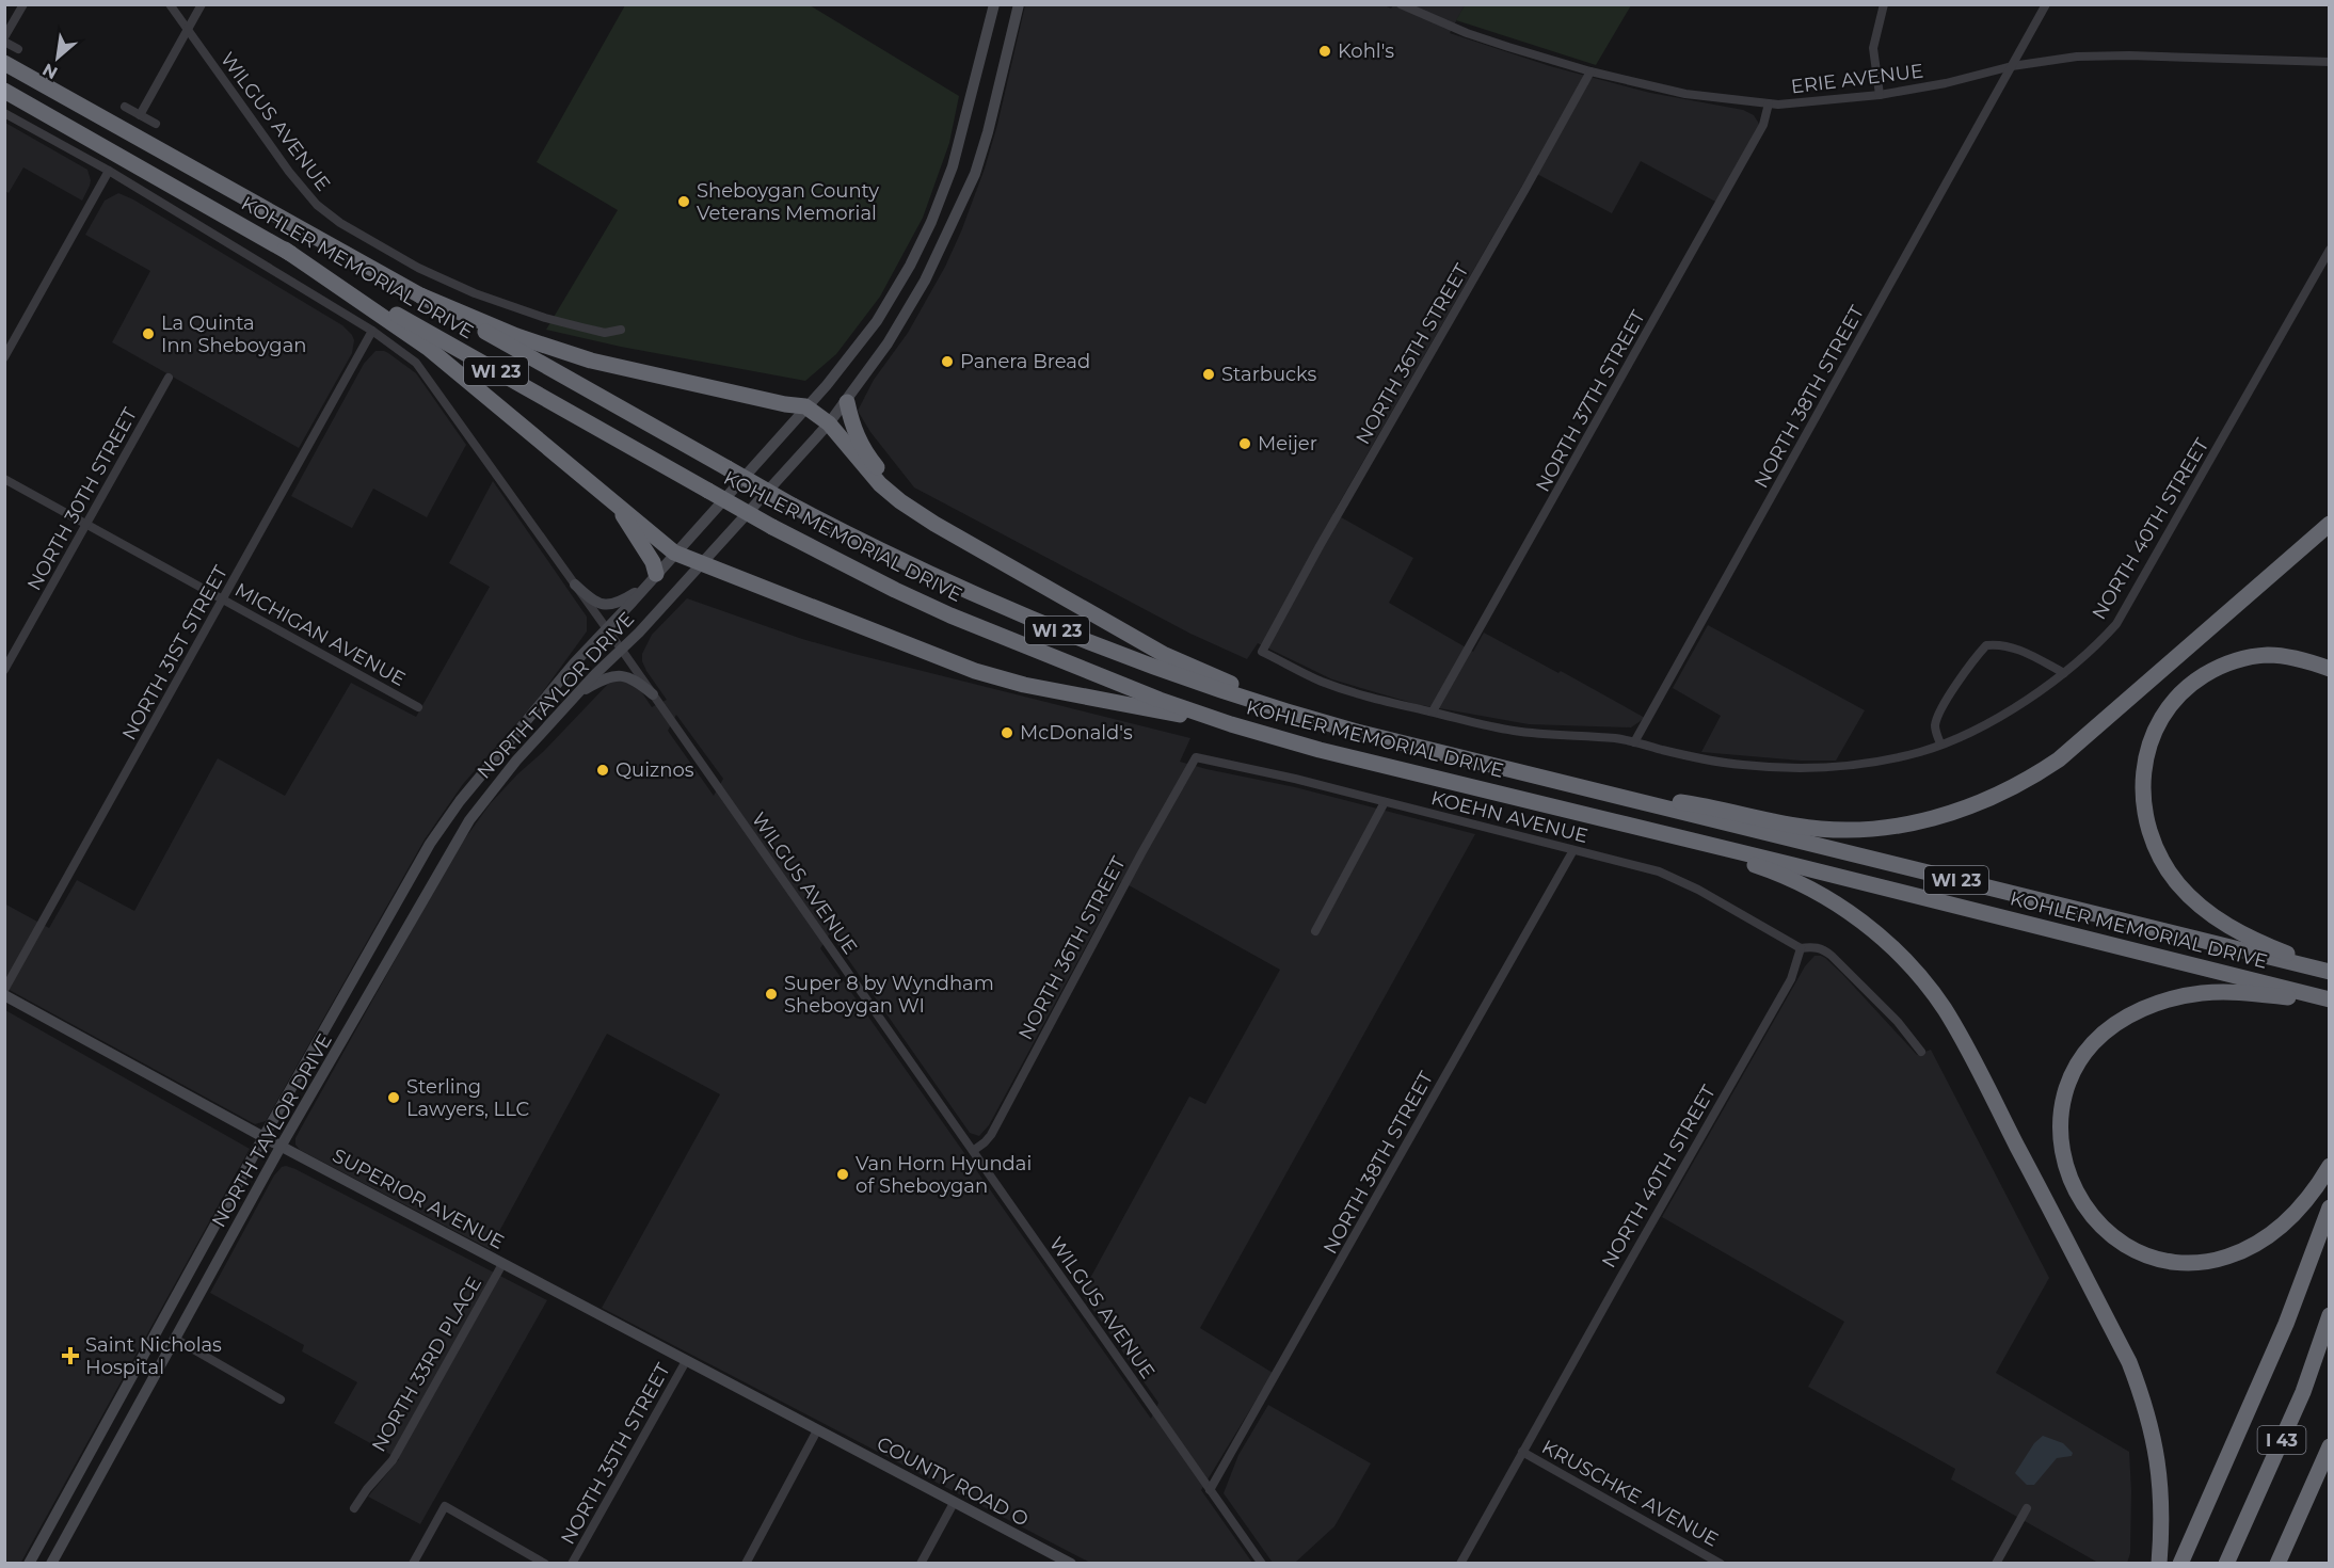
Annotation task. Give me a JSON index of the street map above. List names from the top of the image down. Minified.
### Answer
{"streets":{"highway":["KOHLER MEMORIAL DRIVE","WI 23","I 43"],"main road":["NORTH TAYLOR DRIVE","SUPERIOR AVENUE","COUNTY ROAD O"],"street":["ERIE AVENUE","WILGUS AVENUE","NORTH 36TH STREET","NORTH 38TH STREET","NORTH 37TH STREET","NORTH 30TH STREET","NORTH 40TH STREET","MICHIGAN AVENUE","NORTH 31ST STREET","KOEHN AVENUE","NORTH 33RD PLACE","NORTH 35TH STREET","KRUSCHKE AVENUE"]},"crossings":[["ERIE AVENUE","NORTH 36TH STREET"],["ERIE AVENUE","NORTH 38TH STREET"],["ERIE AVENUE","NORTH 37TH STREET"],["WILGUS AVENUE","NORTH 36TH STREET"],["WILGUS AVENUE","NORTH 38TH STREET"],["WILGUS AVENUE","NORTH 31ST STREET"],["WILGUS AVENUE","NORTH TAYLOR DRIVE"],["NORTH 36TH STREET","NORTH 40TH STREET"],["NORTH 36TH STREET","KOEHN AVENUE"],["NORTH 38TH STREET","NORTH 40TH STREET"],["NORTH 38TH STREET","KOEHN AVENUE"],["NORTH 37TH STREET","NORTH 40TH STREET"],["NORTH 30TH STREET","MICHIGAN AVENUE"],["NORTH 40TH STREET","KOEHN AVENUE"],["NORTH 40TH STREET","KRUSCHKE AVENUE"],["MICHIGAN AVENUE","NORTH 31ST STREET"],["NORTH 31ST STREET","SUPERIOR AVENUE"],["NORTH TAYLOR DRIVE","SUPERIOR AVENUE"],["SUPERIOR AVENUE","NORTH 33RD PLACE"],["SUPERIOR AVENUE","NORTH 35TH STREET"],["SUPERIOR AVENUE","COUNTY ROAD O"]],"places":{"other":["Kohl's","Sheboygan County Veterans Memorial","La Quinta Inn Sheboygan","Panera Bread","Starbucks","Meijer","McDonald's","Quiznos","Super 8 by Wyndham Sheboygan WI","Sterling Lawyers, LLC","Van Horn Hyundai of Sheboygan"],"health":["Saint Nicholas Hospital"]},"north":"bottom left"}
